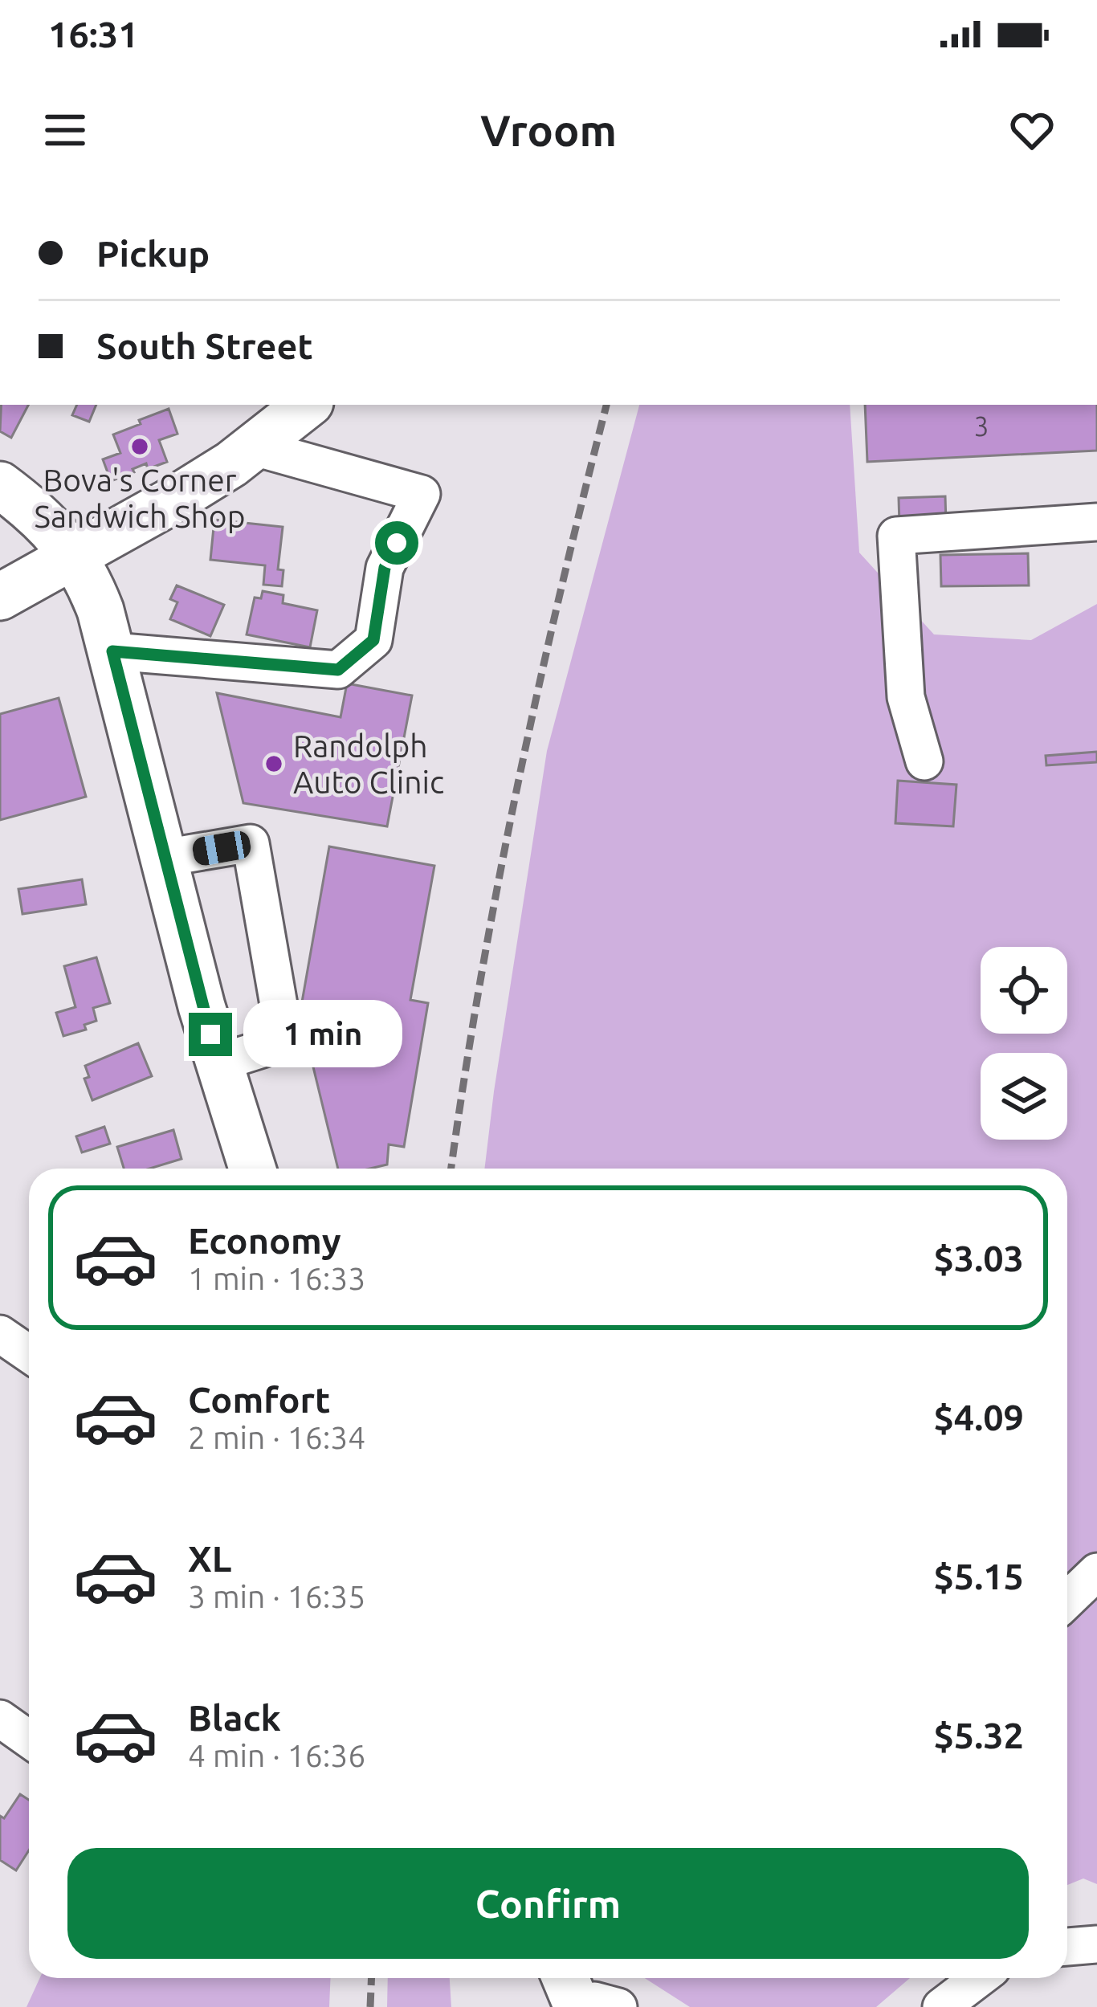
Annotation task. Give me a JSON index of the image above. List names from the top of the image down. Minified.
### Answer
{"places":["Bova's Corner Sandwich Shop","Randolph Auto Clinic"],"house_numbers":["3"],"page":{"status":"16:31","header":"Vroom","banner":["Pickup","South Street"],"bubble":"1 min","list":[{"name":"Economy","note":"1 min · 16:33","value":"$3.03"},{"name":"Comfort","note":"2 min · 16:34","value":"$4.09"},{"name":"XL","note":"3 min · 16:35","value":"$5.15"},{"name":"Black","note":"4 min · 16:36","value":"$5.32"}],"buttons":"Confirm"}}
